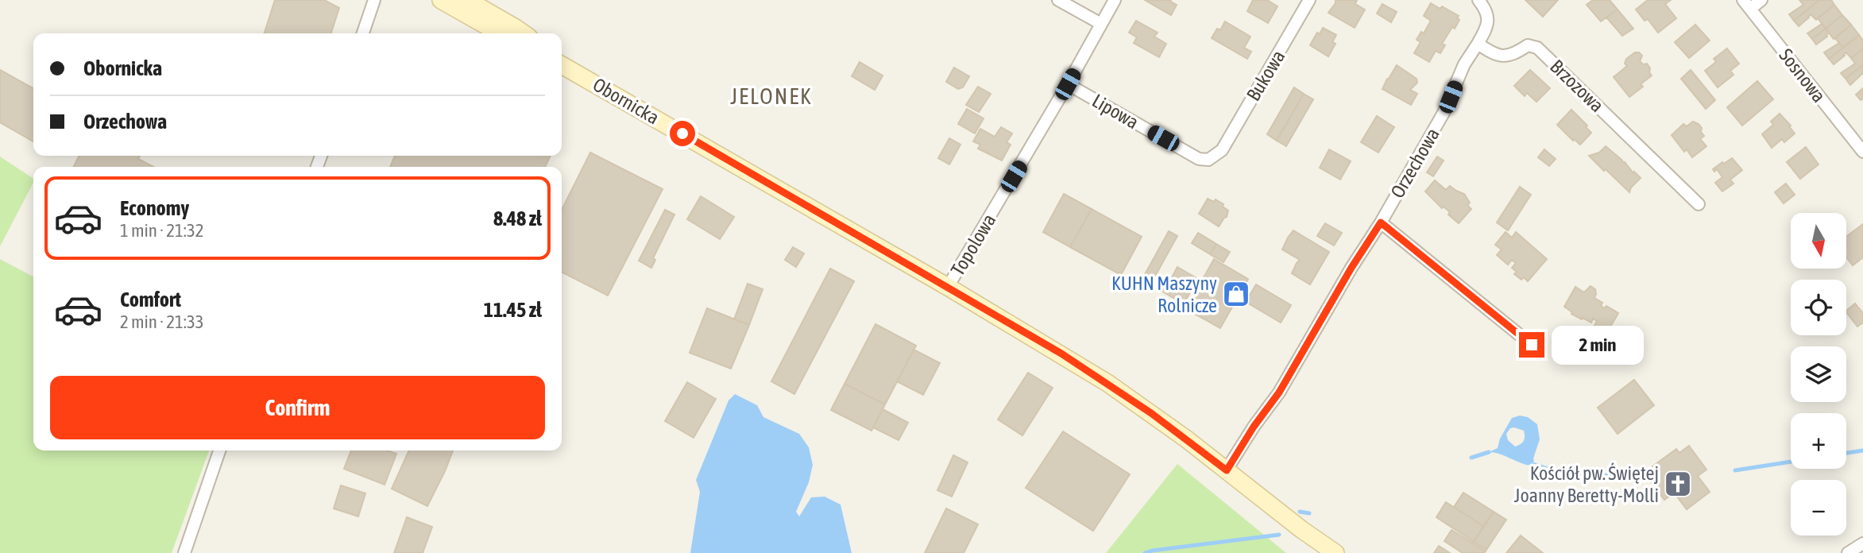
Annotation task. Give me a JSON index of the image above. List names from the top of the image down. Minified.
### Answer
{"streets":{"main road":["Obornicka"],"street":["Bukowa","Sosnowa","Brzozowa","Lipowa","Orzechowa","Topolowa"]},"crossings":[["Bukowa","Lipowa"],["Brzozowa","Orzechowa"],["Obornicka","Orzechowa"],["Obornicka","Topolowa"],["Lipowa","Topolowa"]],"districts":["JELONEK"],"places":{"shop":["KUHN Maszyny Rolnicze"],"church":["Kościół pw. Świętej Joanny Beretty-Molli"]},"north":"bottom","page":{"banner":["Obornicka","Orzechowa"],"list":[{"name":"Economy","note":"1 min · 21:32","value":"8.48 zł"},{"name":"Comfort","note":"2 min · 21:33","value":"11.45 zł"}],"map_buttons":["+","−"],"bubble":"2 min","buttons":"Confirm"}}
